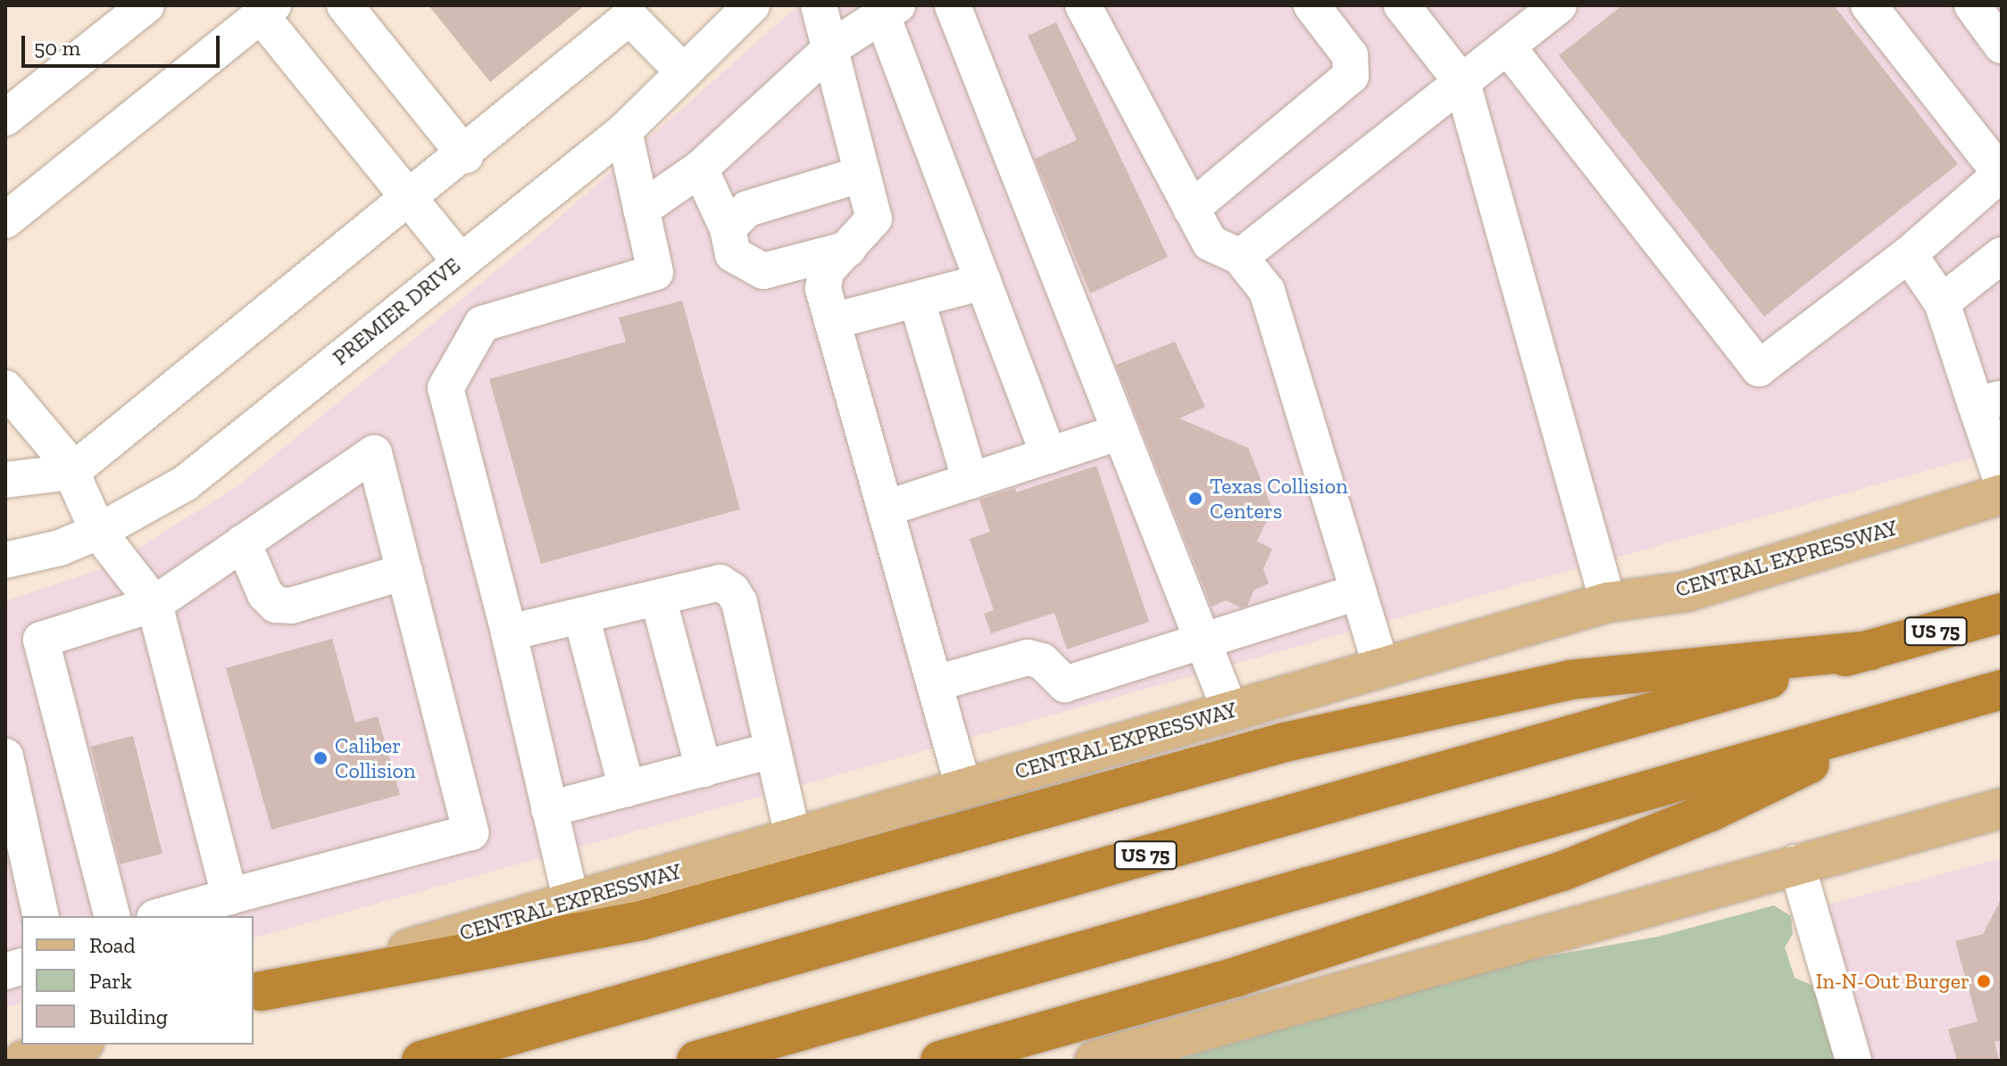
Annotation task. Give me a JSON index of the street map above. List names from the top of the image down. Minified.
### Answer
{"streets":{"highway":["US 75"],"main road":["CENTRAL EXPRESSWAY"],"street":["PREMIER DRIVE"]},"places":["Texas Collision Centers","Caliber Collision","In-N-Out Burger"],"legend":["Road","Park","Building"],"scale_bar":"50 m"}
